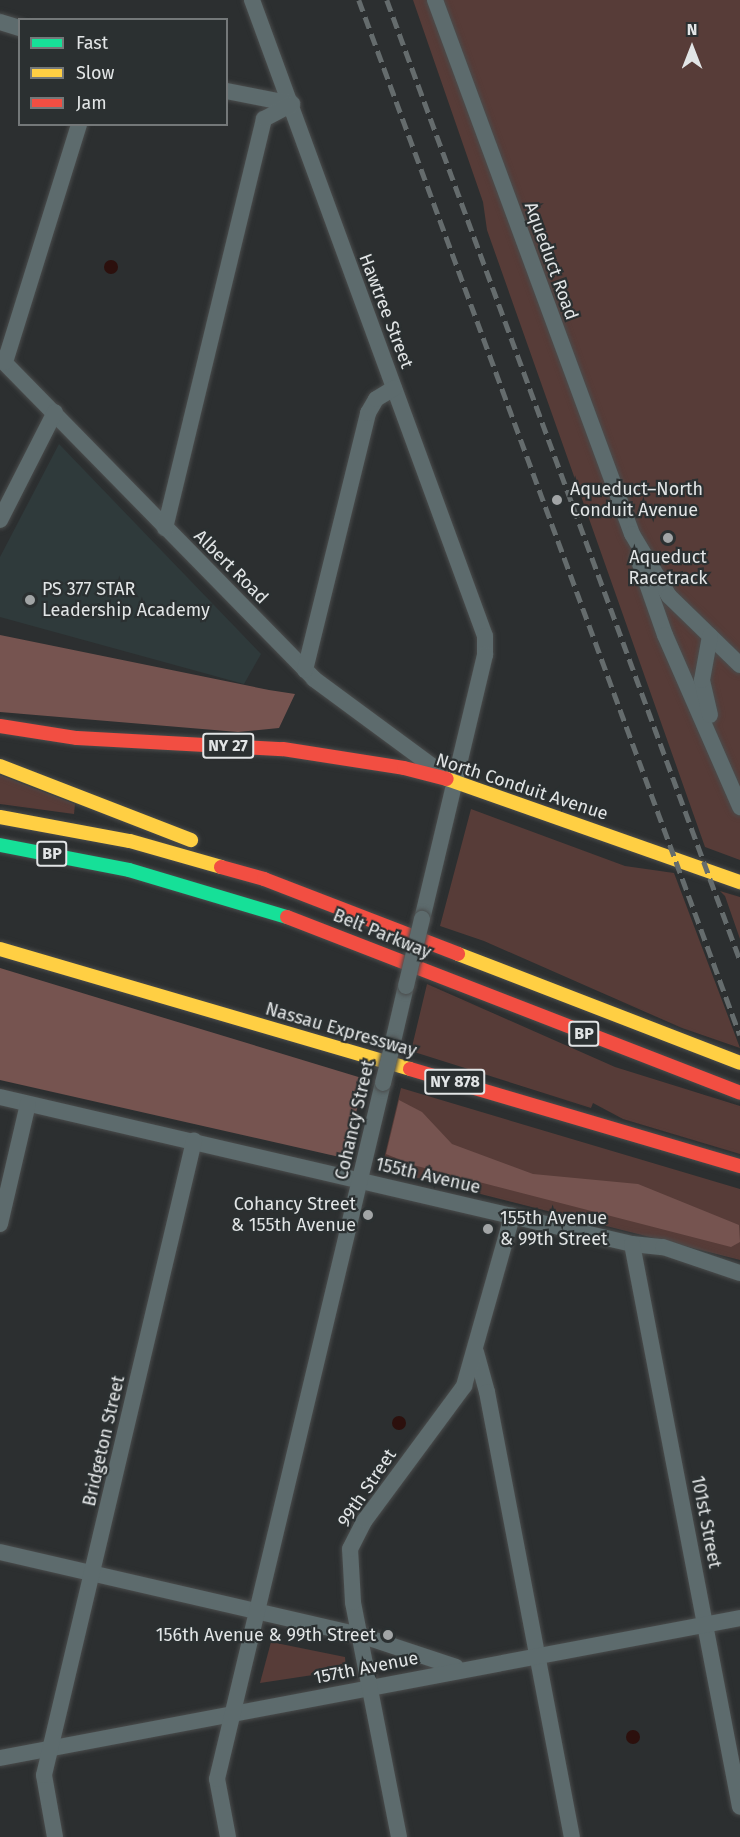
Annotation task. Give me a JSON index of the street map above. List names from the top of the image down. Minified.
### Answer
{"streets":{"highway":["NY 27","North Conduit Avenue","BP","Belt Parkway","Nassau Expressway","NY 878"],"street":["Aqueduct Road","Hawtree Street","Albert Road","Cohancy Street","155th Avenue","Bridgeton Street","99th Street","101st Street","157th Avenue"]},"crossings":[["Hawtree Street","Cohancy Street"],["Albert Road","North Conduit Avenue"],["Albert Road","Cohancy Street"],["North Conduit Avenue","Cohancy Street"],["Cohancy Street","155th Avenue"],["Cohancy Street","157th Avenue"],["155th Avenue","Bridgeton Street"],["155th Avenue","99th Street"],["155th Avenue","101st Street"],["Bridgeton Street","157th Avenue"],["99th Street","157th Avenue"],["101st Street","157th Avenue"]],"places":["Aqueduct–North Conduit Avenue","Aqueduct Racetrack","PS 377 STAR Leadership Academy","Cohancy Street & 155th Avenue","155th Avenue & 99th Street","156th Avenue & 99th Street"],"legend":["Fast","Slow","Jam"],"north":"top"}
